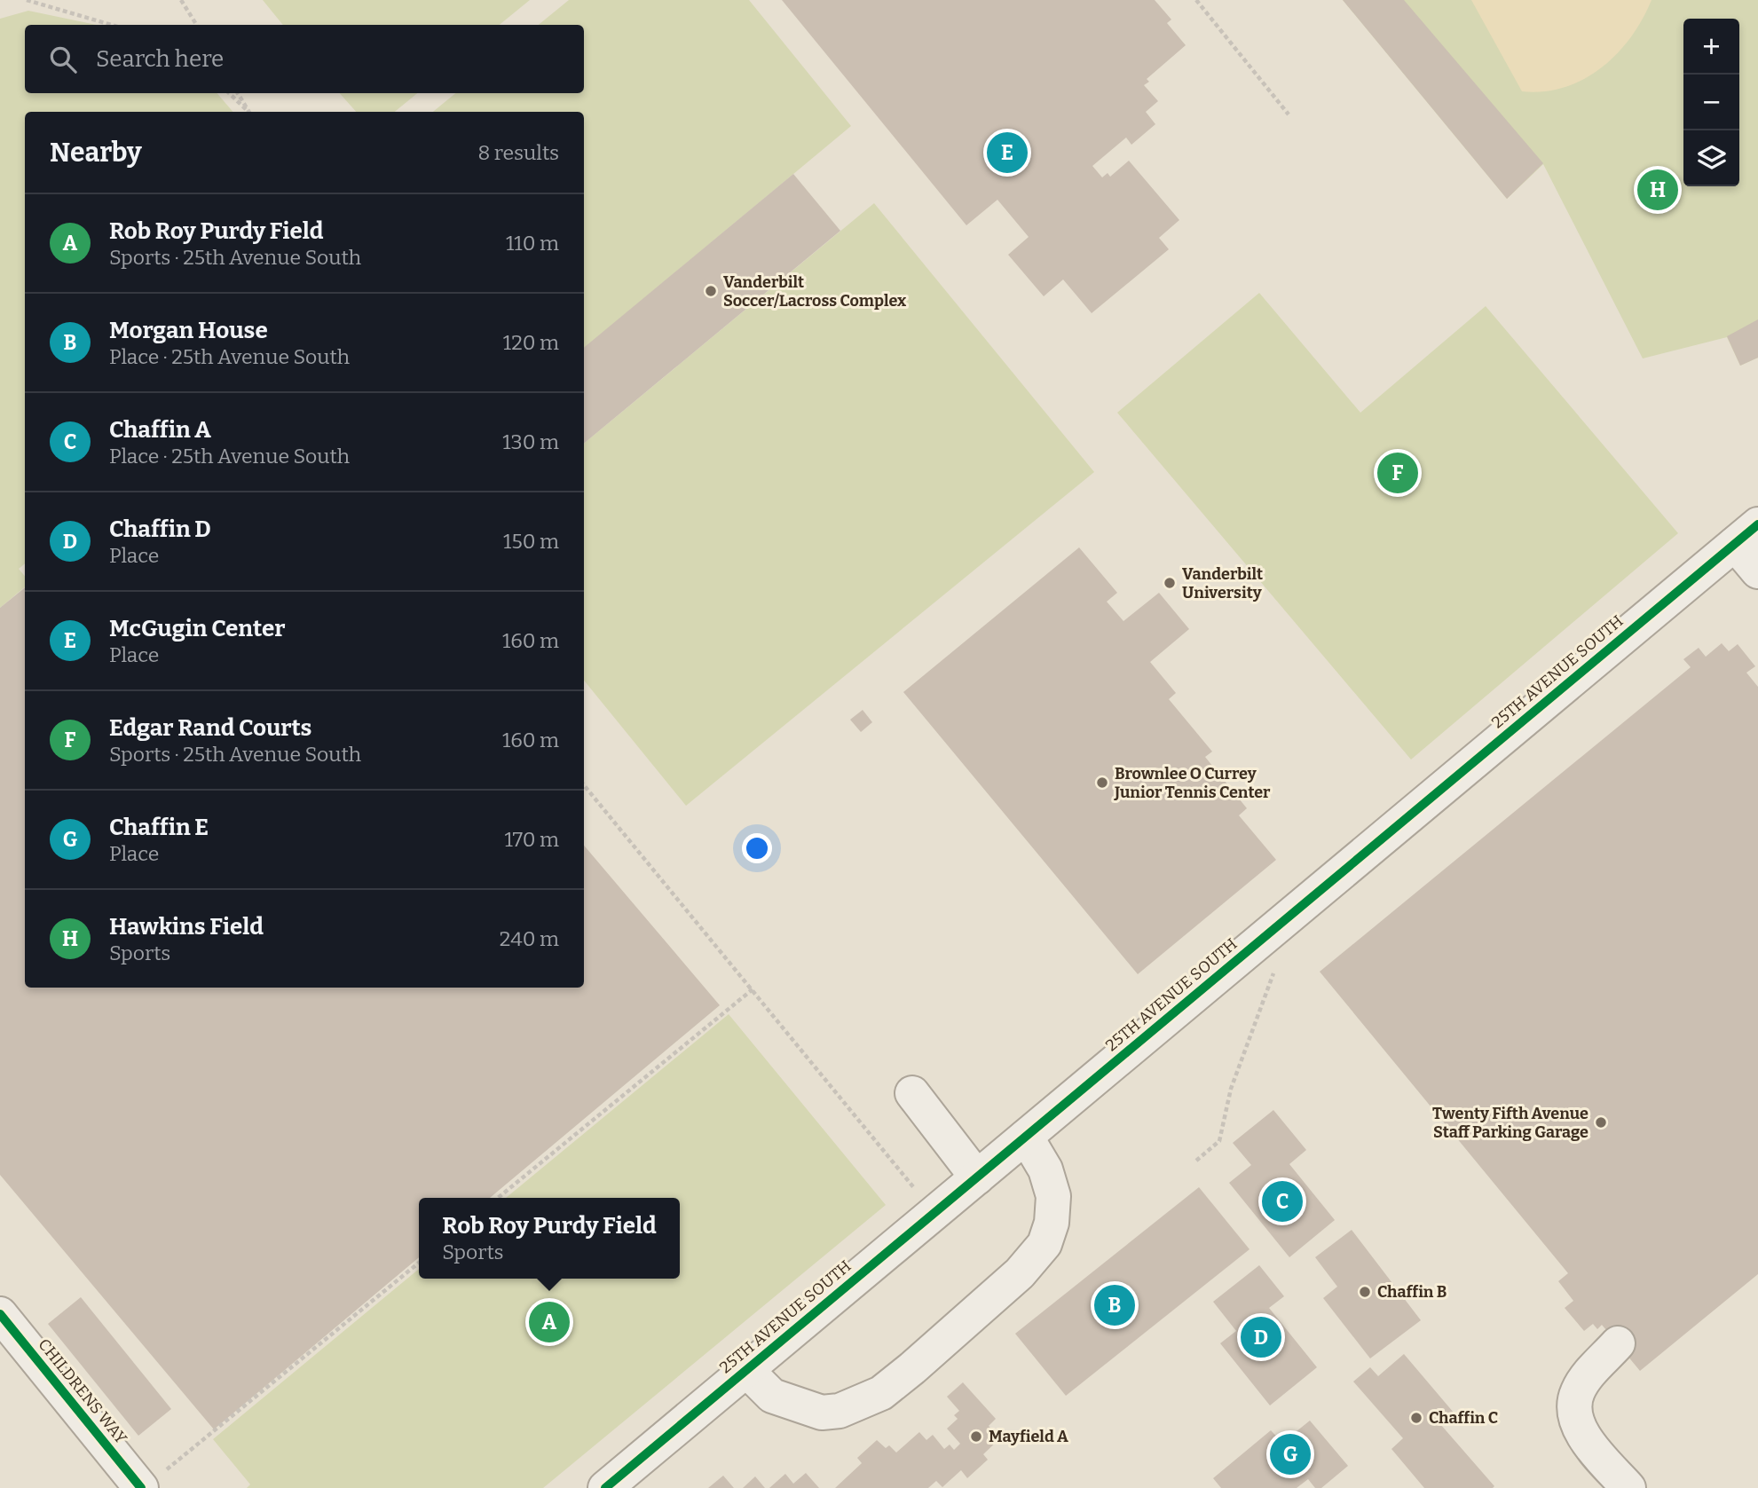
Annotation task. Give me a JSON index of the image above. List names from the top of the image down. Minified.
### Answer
{"streets":{"street":["25TH AVENUE SOUTH","CHILDRENS WAY"]},"places":["Vanderbilt Soccer/Lacross Complex","Vanderbilt University","Brownlee O Currey Junior Tennis Center","Twenty Fifth Avenue Staff Parking Garage","Chaffin B","Chaffin C","Mayfield A"],"page":{"map_buttons":["+","−"],"search":"Search here","heading":["Nearby","8 results"],"pins":["E","H","F","C","B","A","D","G"],"list":[{"mark":"A","name":"Rob Roy Purdy Field","note":"Sports · 25th Avenue South","value":"110 m"},{"mark":"B","name":"Morgan House","note":"Place · 25th Avenue South","value":"120 m"},{"mark":"C","name":"Chaffin A","note":"Place · 25th Avenue South","value":"130 m"},{"mark":"D","name":"Chaffin D","note":"Place","value":"150 m"},{"mark":"E","name":"McGugin Center","note":"Place","value":"160 m"},{"mark":"F","name":"Edgar Rand Courts","note":"Sports · 25th Avenue South","value":"160 m"},{"mark":"G","name":"Chaffin E","note":"Place","value":"170 m"},{"mark":"H","name":"Hawkins Field","note":"Sports","value":"240 m"}],"popup":["Rob Roy Purdy Field","Sports"]}}
